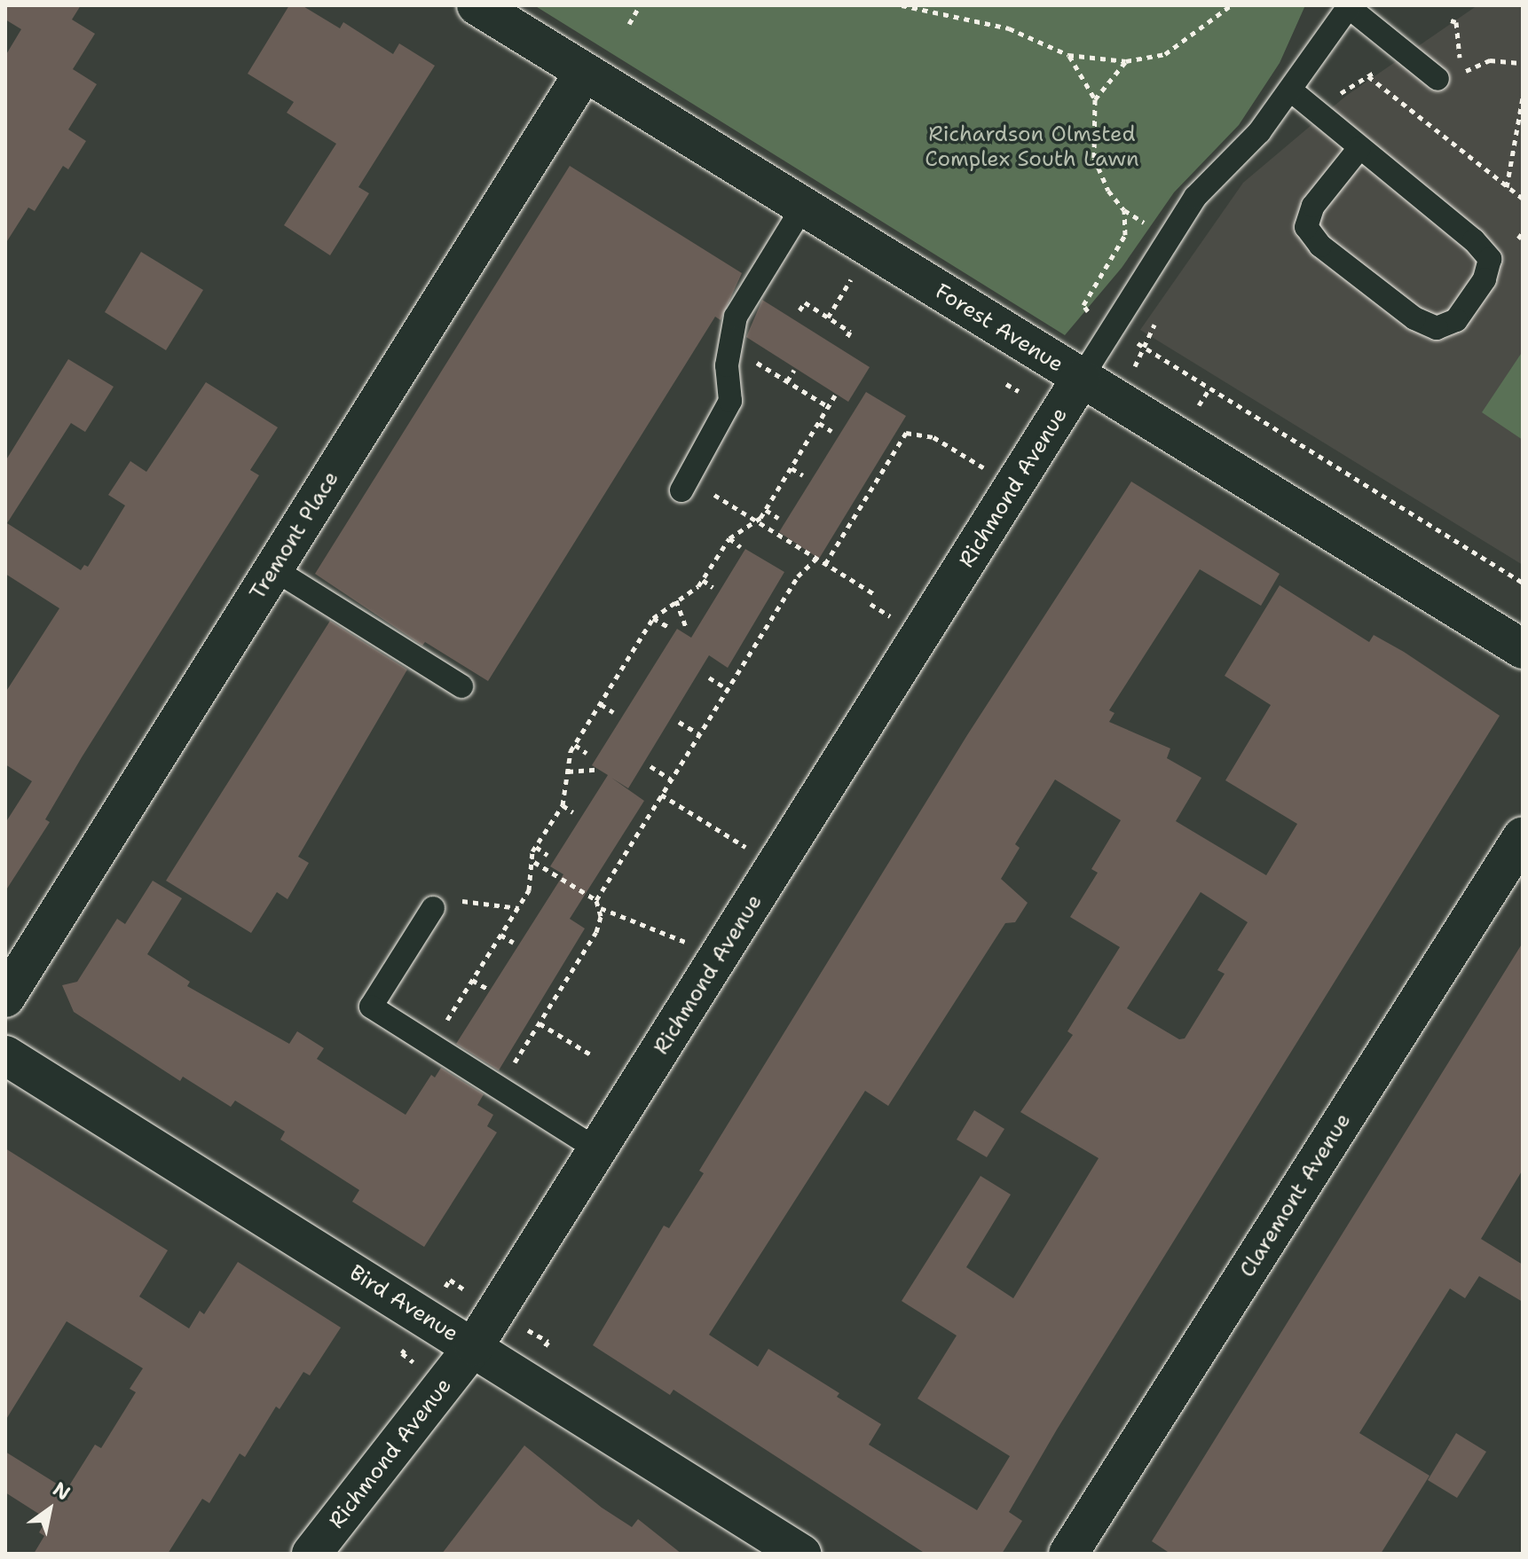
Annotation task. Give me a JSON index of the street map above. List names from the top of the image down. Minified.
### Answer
{"streets":{"street":["Forest Avenue","Richmond Avenue","Tremont Place","Claremont Avenue","Bird Avenue"]},"crossings":[["Forest Avenue","Richmond Avenue"],["Forest Avenue","Tremont Place"],["Richmond Avenue","Bird Avenue"]],"parks":["Richardson Olmsted Complex South Lawn"],"north":"top right"}
